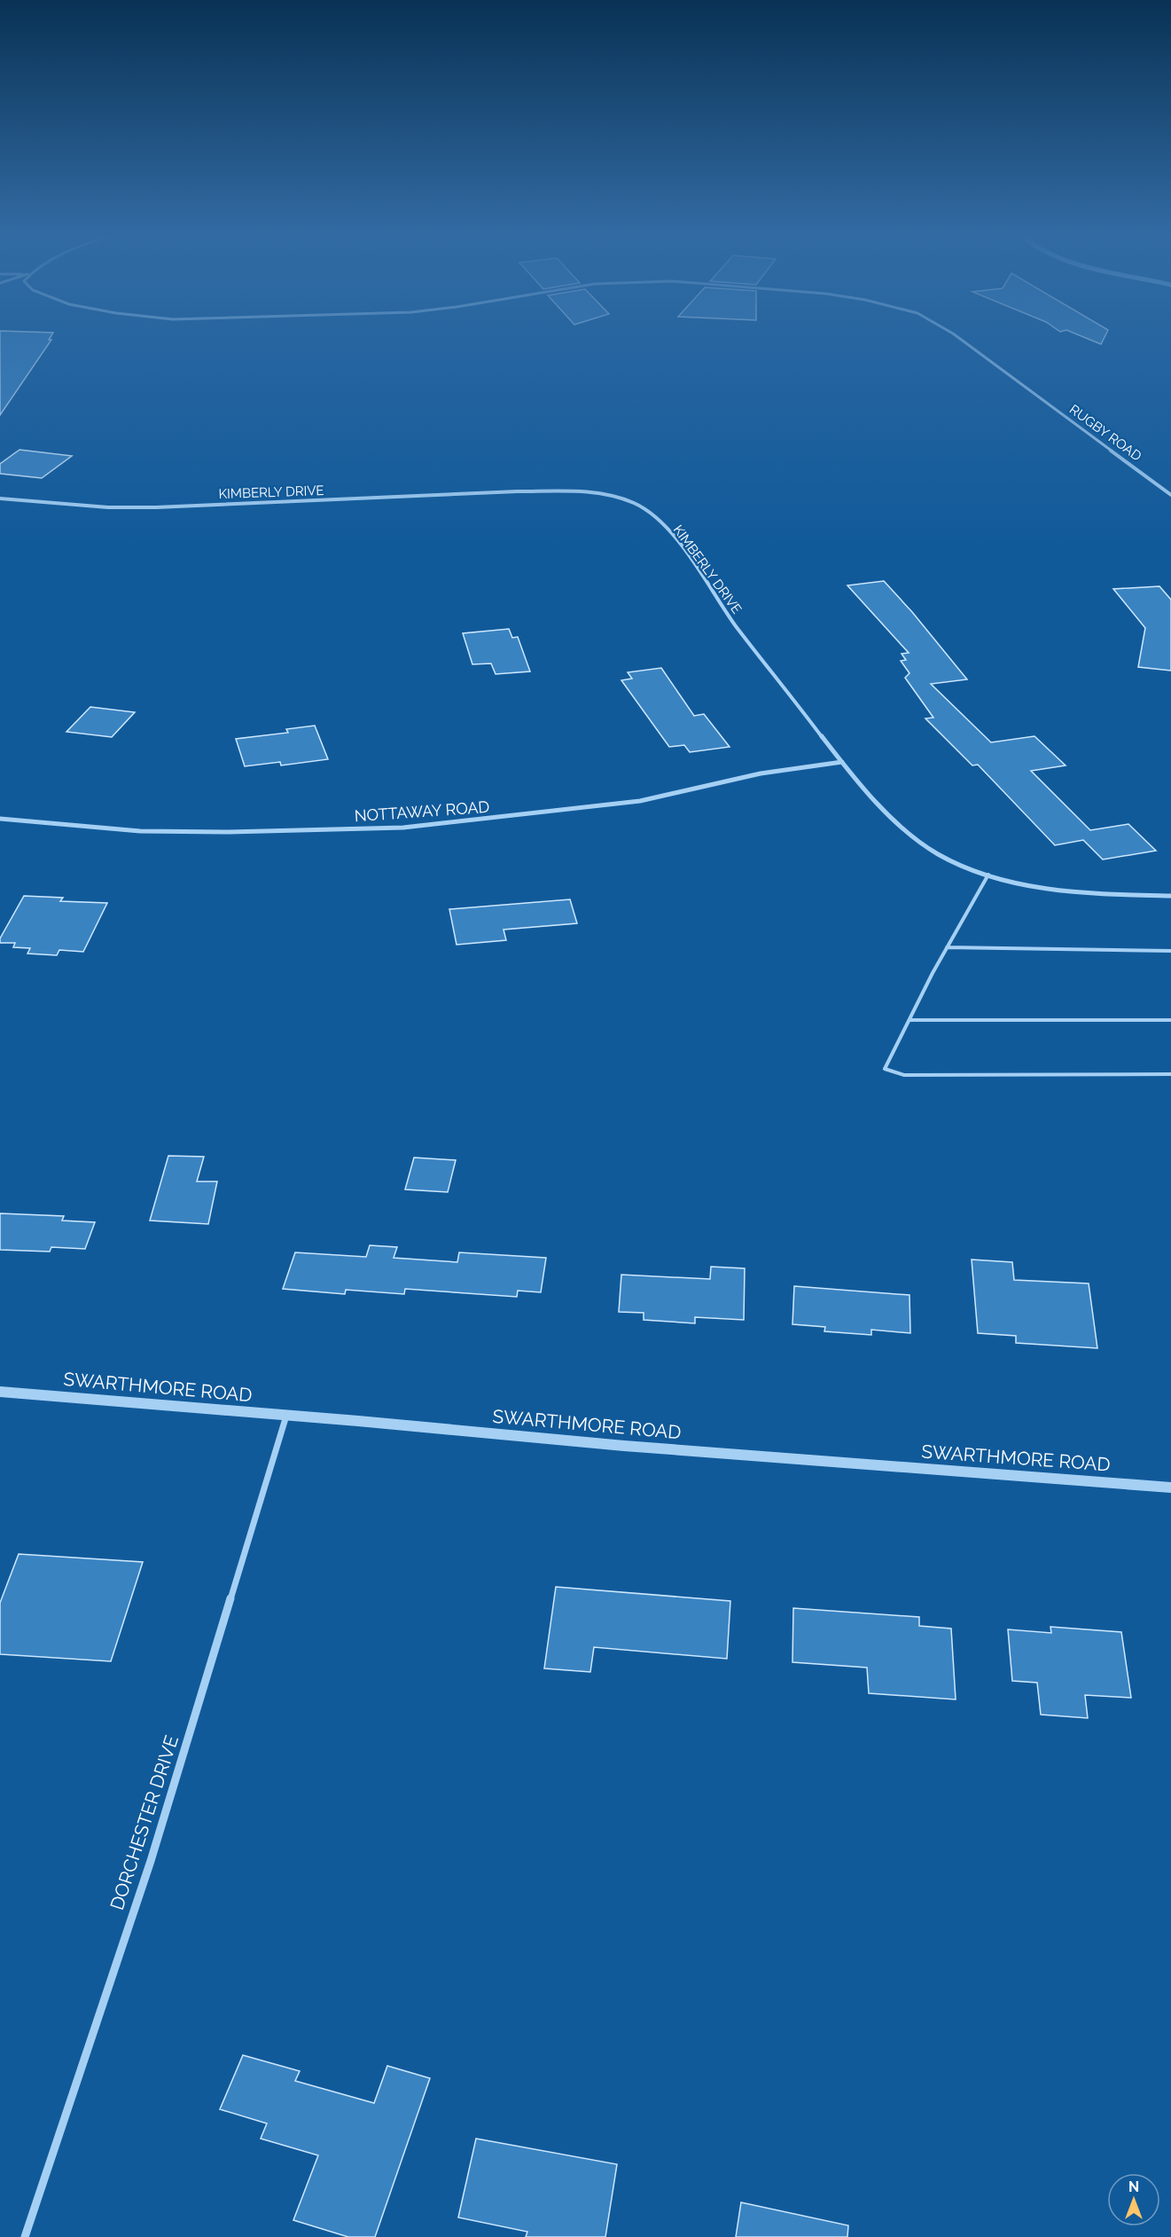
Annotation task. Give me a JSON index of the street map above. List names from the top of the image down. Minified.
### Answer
{"streets":{"street":["RUGBY ROAD","KIMBERLY DRIVE","NOTTAWAY ROAD","SWARTHMORE ROAD","DORCHESTER DRIVE"]},"crossings":[["KIMBERLY DRIVE","NOTTAWAY ROAD"],["SWARTHMORE ROAD","DORCHESTER DRIVE"]],"north":"top"}
